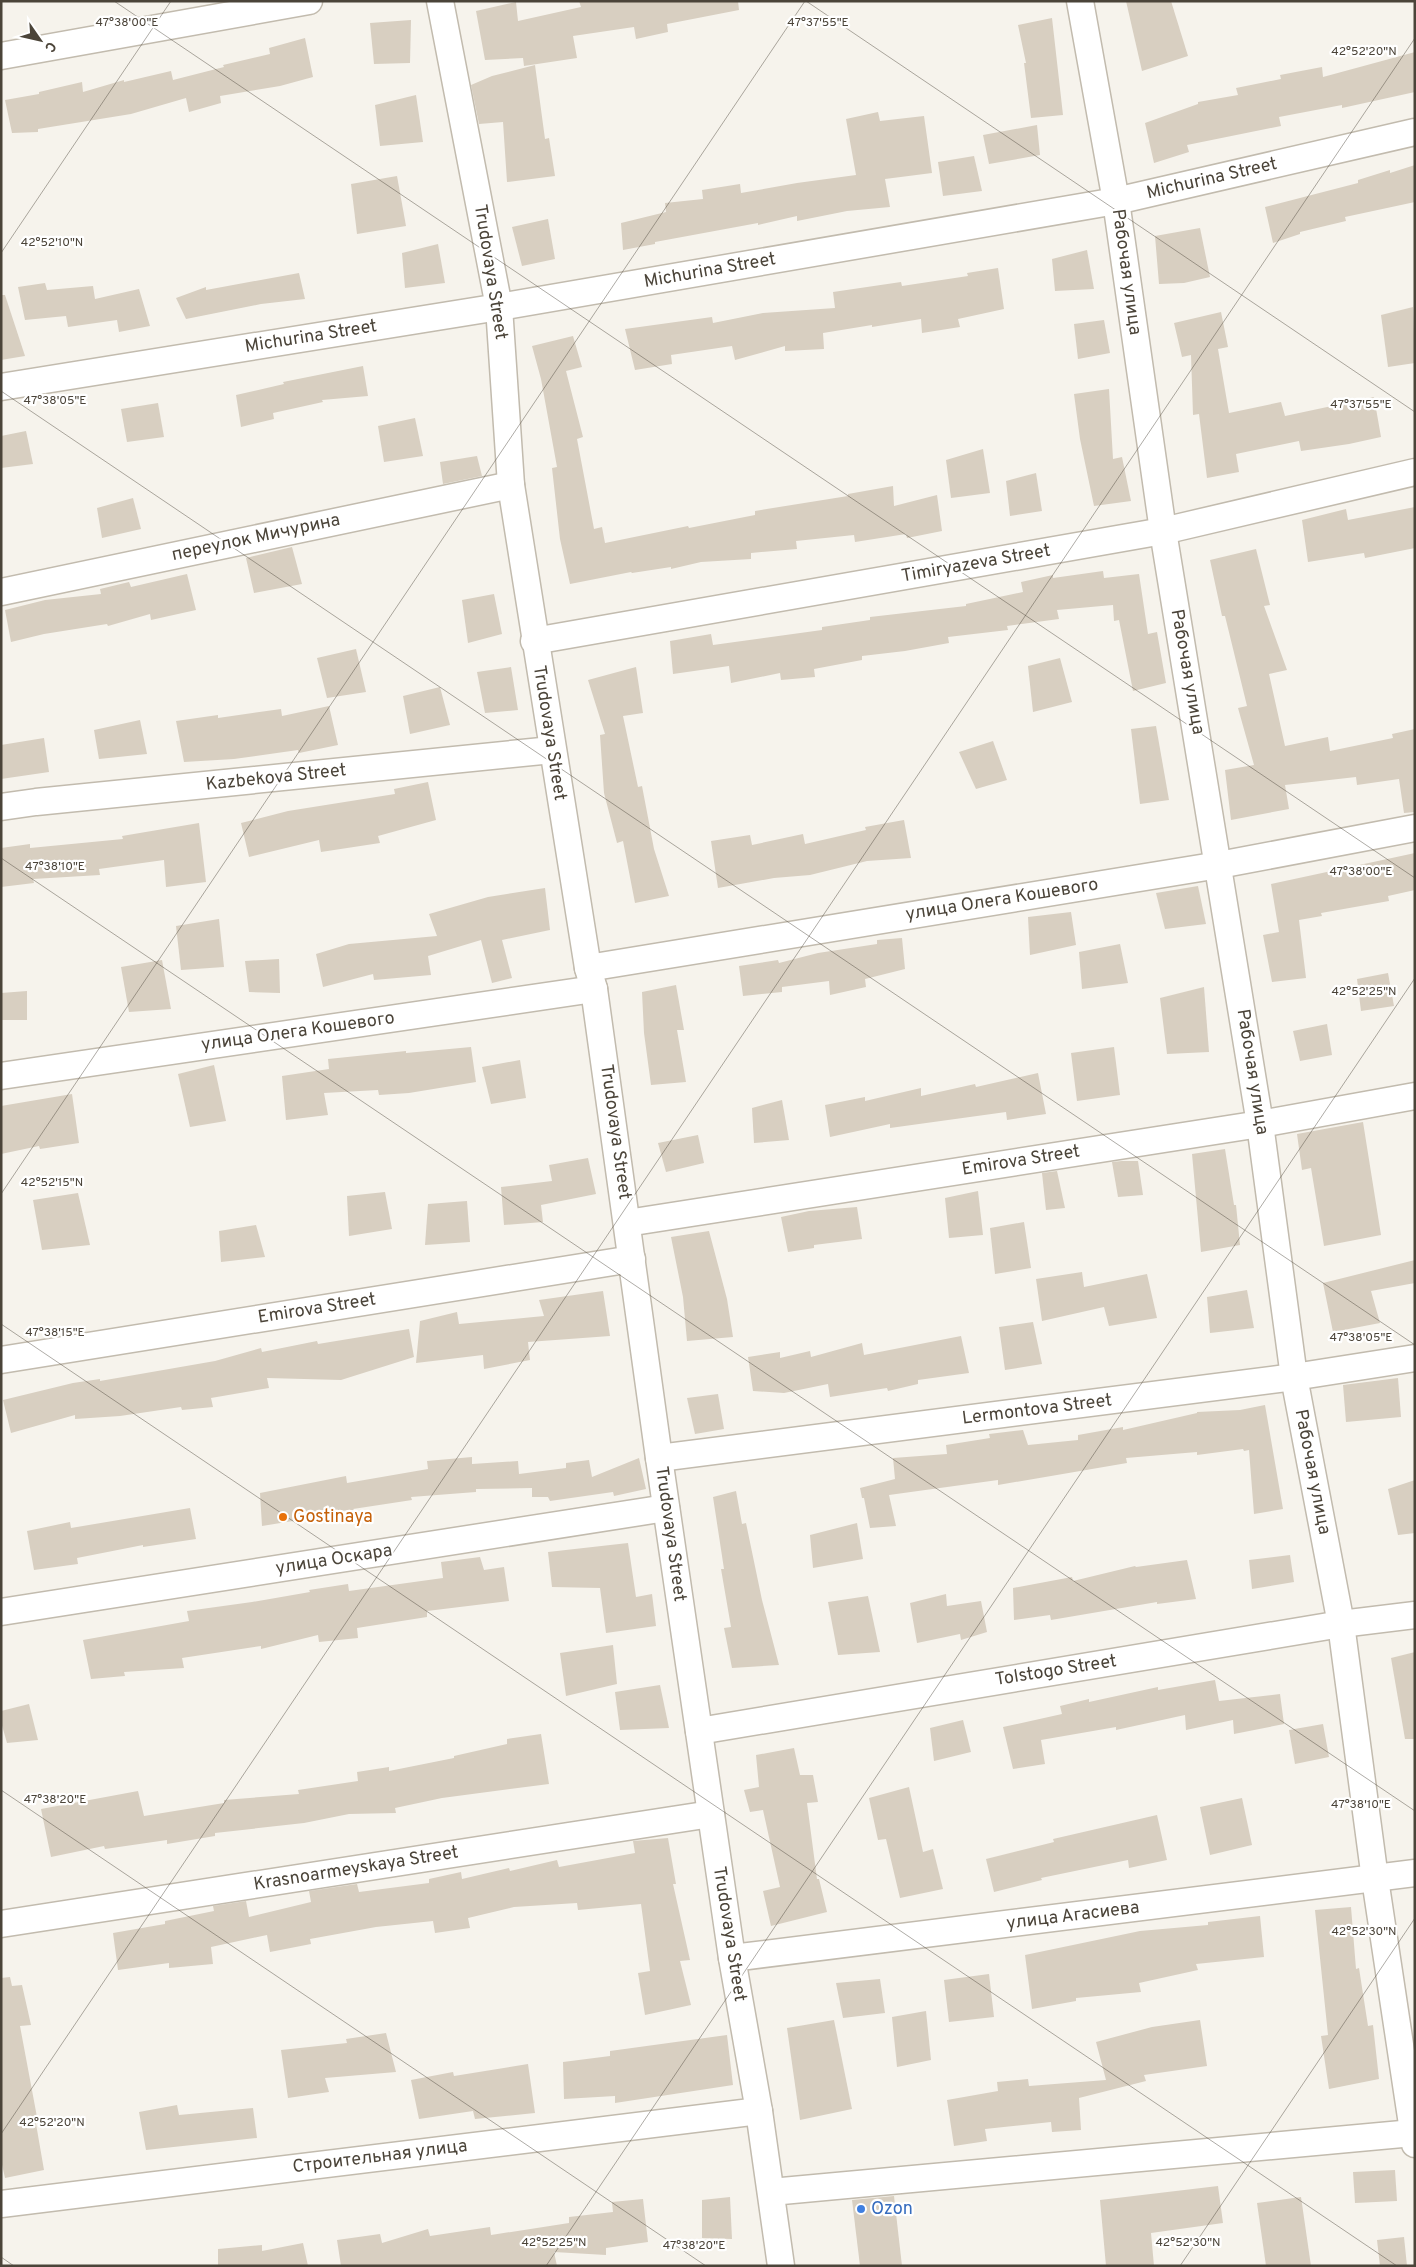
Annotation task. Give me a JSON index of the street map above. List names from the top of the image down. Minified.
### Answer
{"streets":{"street":["Michurina Street","Trudovaya Street","Рабочая улица","переулок Мичурина","Timiryazeva Street","Kazbekova Street","улица Олега Кошевого","Emirova Street","Lermontova Street","улица Оскара","Tolstogo Street","Krasnoarmeyskaya Street","улица Агасиева","Строительная улица"]},"crossings":[["Michurina Street","Trudovaya Street"],["Michurina Street","Рабочая улица"],["Trudovaya Street","переулок Мичурина"],["Trudovaya Street","Timiryazeva Street"],["Trudovaya Street","Kazbekova Street"],["Trudovaya Street","улица Олега Кошевого"],["Trudovaya Street","Emirova Street"],["Trudovaya Street","Lermontova Street"],["Trudovaya Street","улица Оскара"],["Trudovaya Street","Tolstogo Street"],["Trudovaya Street","Krasnoarmeyskaya Street"],["Trudovaya Street","улица Агасиева"],["Trudovaya Street","Строительная улица"],["Рабочая улица","Timiryazeva Street"],["Рабочая улица","улица Олега Кошевого"],["Рабочая улица","Emirova Street"],["Рабочая улица","Lermontova Street"],["Рабочая улица","Tolstogo Street"],["Рабочая улица","улица Агасиева"]],"places":["Gostinaya","Ozon"],"north":"bottom right","coordinates":["47°38'00\"E","47°37'55\"E","42°52'20\"N","42°52'10\"N","47°38'05\"E","47°38'10\"E","42°52'25\"N","42°52'15\"N","47°38'15\"E","47°38'20\"E","42°52'30\"N"]}
